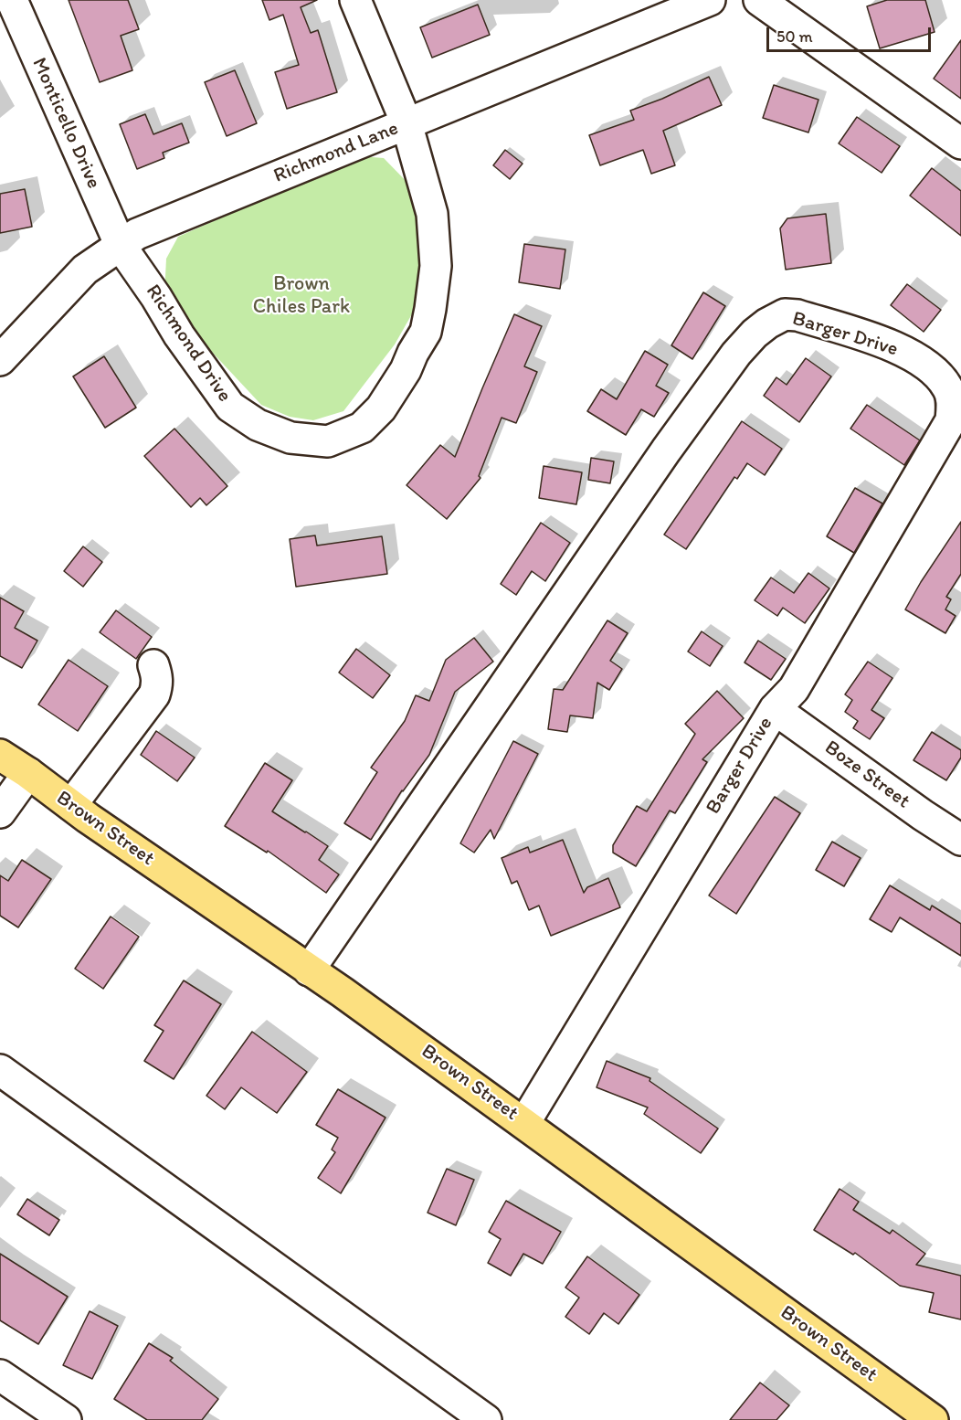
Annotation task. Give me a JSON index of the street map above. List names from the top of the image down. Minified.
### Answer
{"streets":{"main road":["Brown Street"],"street":["Monticello Drive","Richmond Lane","Barger Drive","Richmond Drive","Boze Street"]},"crossings":[["Monticello Drive","Richmond Lane"],["Monticello Drive","Richmond Drive"],["Richmond Lane","Richmond Drive"],["Barger Drive","Boze Street"],["Barger Drive","Brown Street"]],"parks":["Brown Chiles Park"],"scale_bar":"50 m"}
